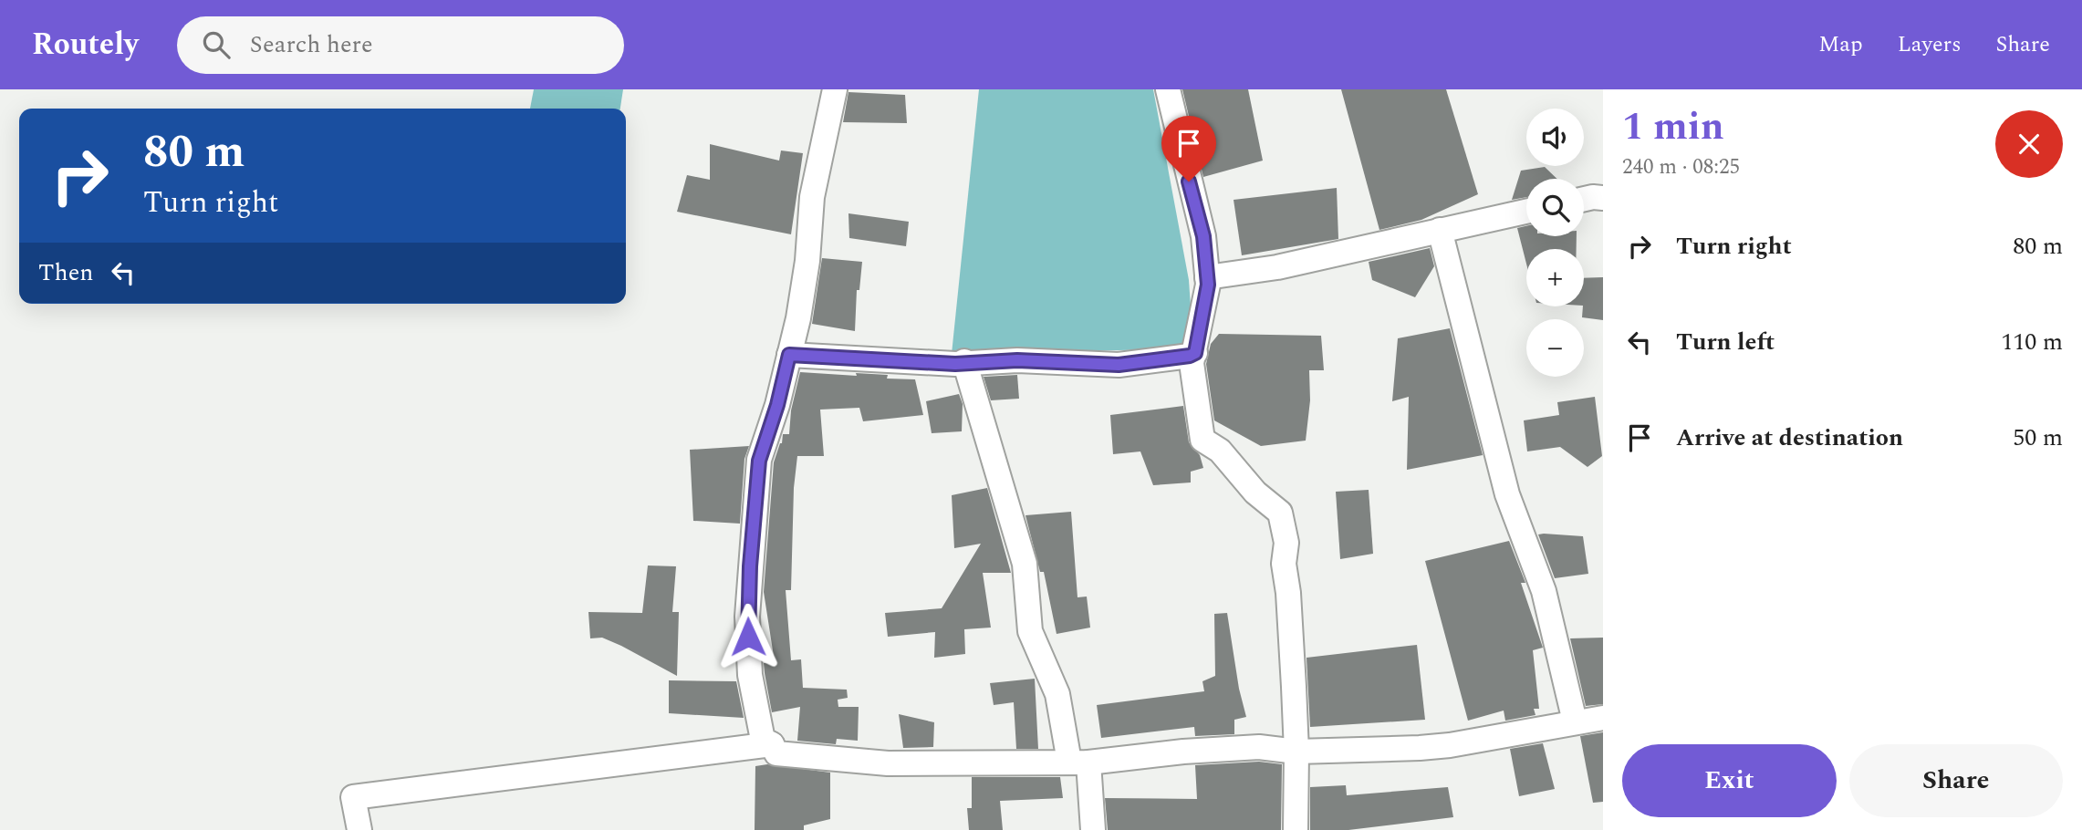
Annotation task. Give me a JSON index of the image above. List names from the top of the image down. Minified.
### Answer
{"page":{"header":"Routely","search":"Search here","nav":["Map","Layers","Share"],"heading":["1 min","240 m · 08:25"],"map_buttons":["+","−"],"turn":["80 m","Turn right"],"list":[{"name":"Turn right","value":"80 m"},{"name":"Turn left","value":"110 m"},{"name":"Arrive at destination","value":"50 m"}],"then":"Then","buttons":["Exit","Share"]}}
